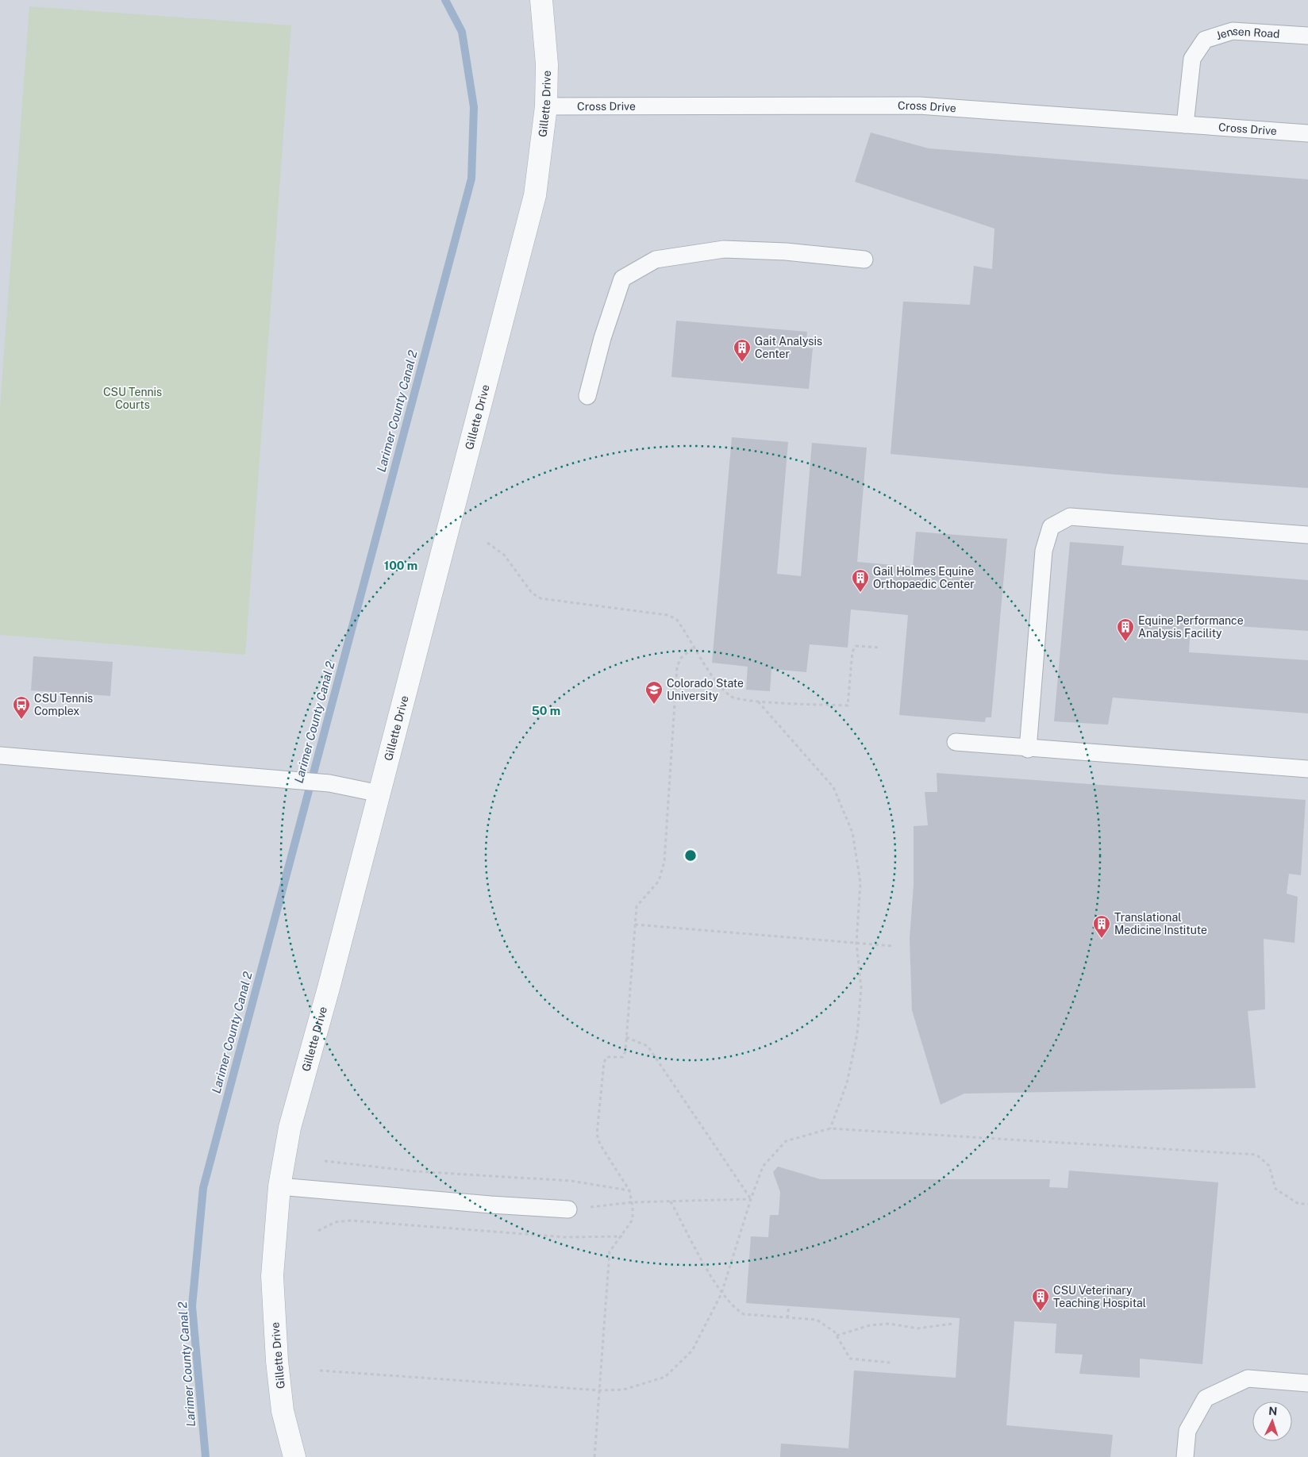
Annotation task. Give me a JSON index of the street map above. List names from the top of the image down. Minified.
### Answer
{"streets":{"street":["Gillette Drive"],"lane":["Jensen Road","Cross Drive"]},"crossings":[["Jensen Road","Cross Drive"],["Gillette Drive","Cross Drive"]],"water":["Larimer County Canal 2"],"parks":["CSU Tennis Courts"],"places":{"building":["Gait Analysis Center","Gail Holmes Equine Orthopaedic Center","Equine Performance Analysis Facility","Translational Medicine Institute","CSU Veterinary Teaching Hospital"],"school or university":["Colorado State University"],"bus stop":["CSU Tennis Complex"]},"north":"top","rings":["100 m","50 m"]}
